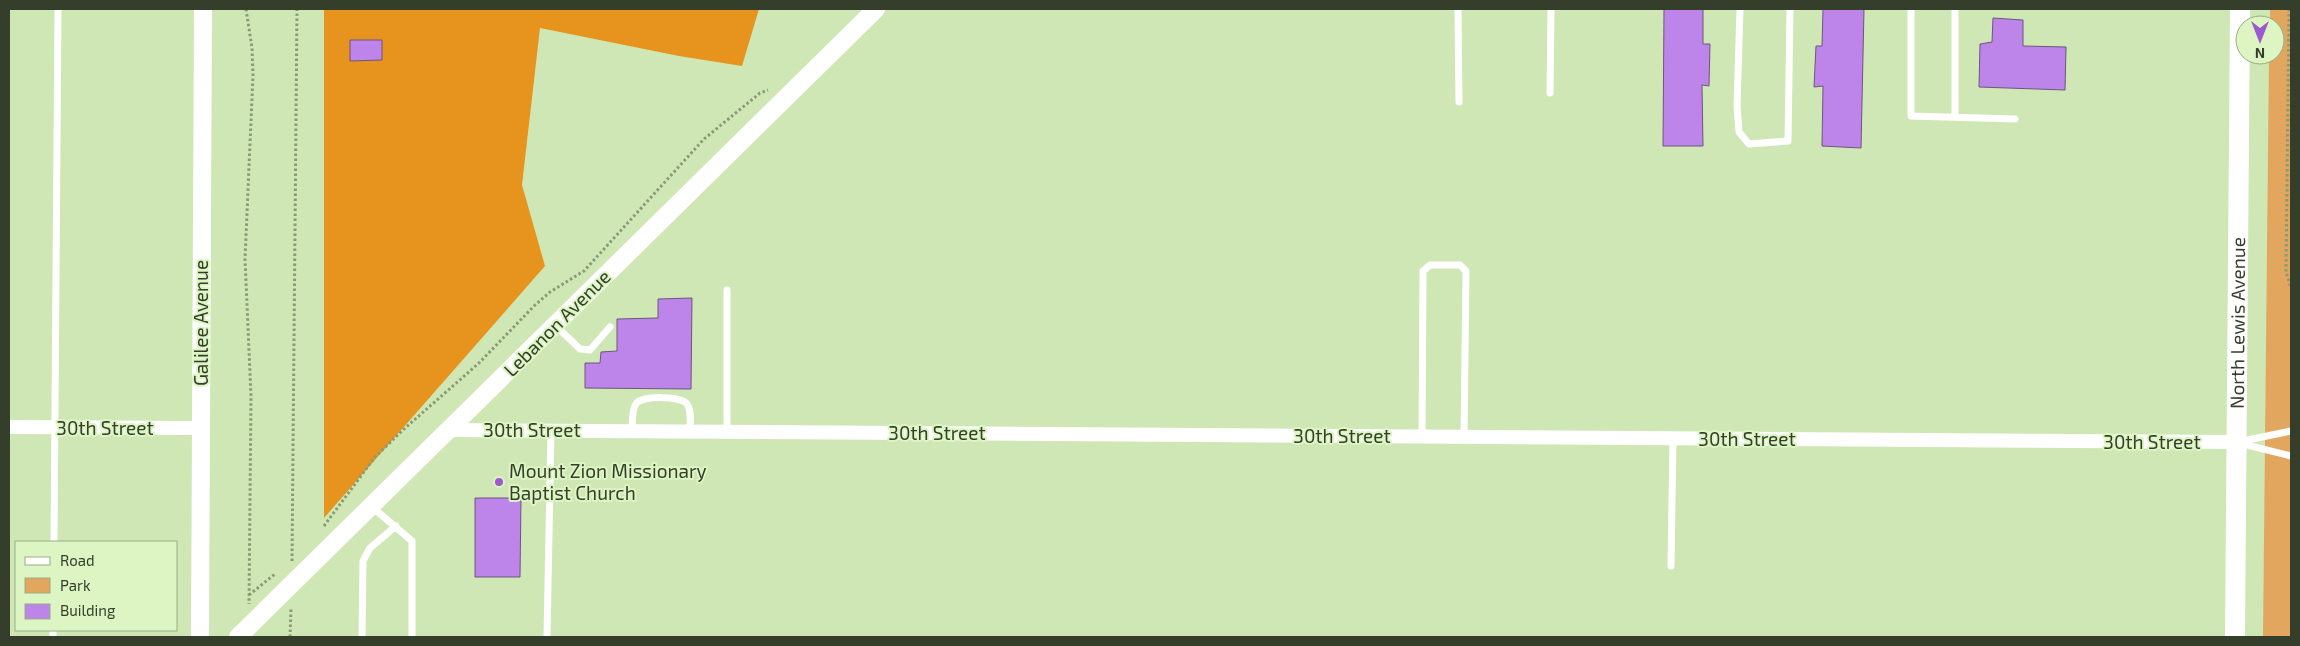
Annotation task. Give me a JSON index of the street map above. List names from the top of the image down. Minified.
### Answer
{"streets":{"main road":["North Lewis Avenue"],"street":["Galilee Avenue","Lebanon Avenue","30th Street"]},"crossings":[["Galilee Avenue","30th Street"],["Lebanon Avenue","30th Street"],["North Lewis Avenue","30th Street"]],"places":["Mount Zion Missionary Baptist Church"],"legend":["Road","Park","Building"],"north":"bottom"}
